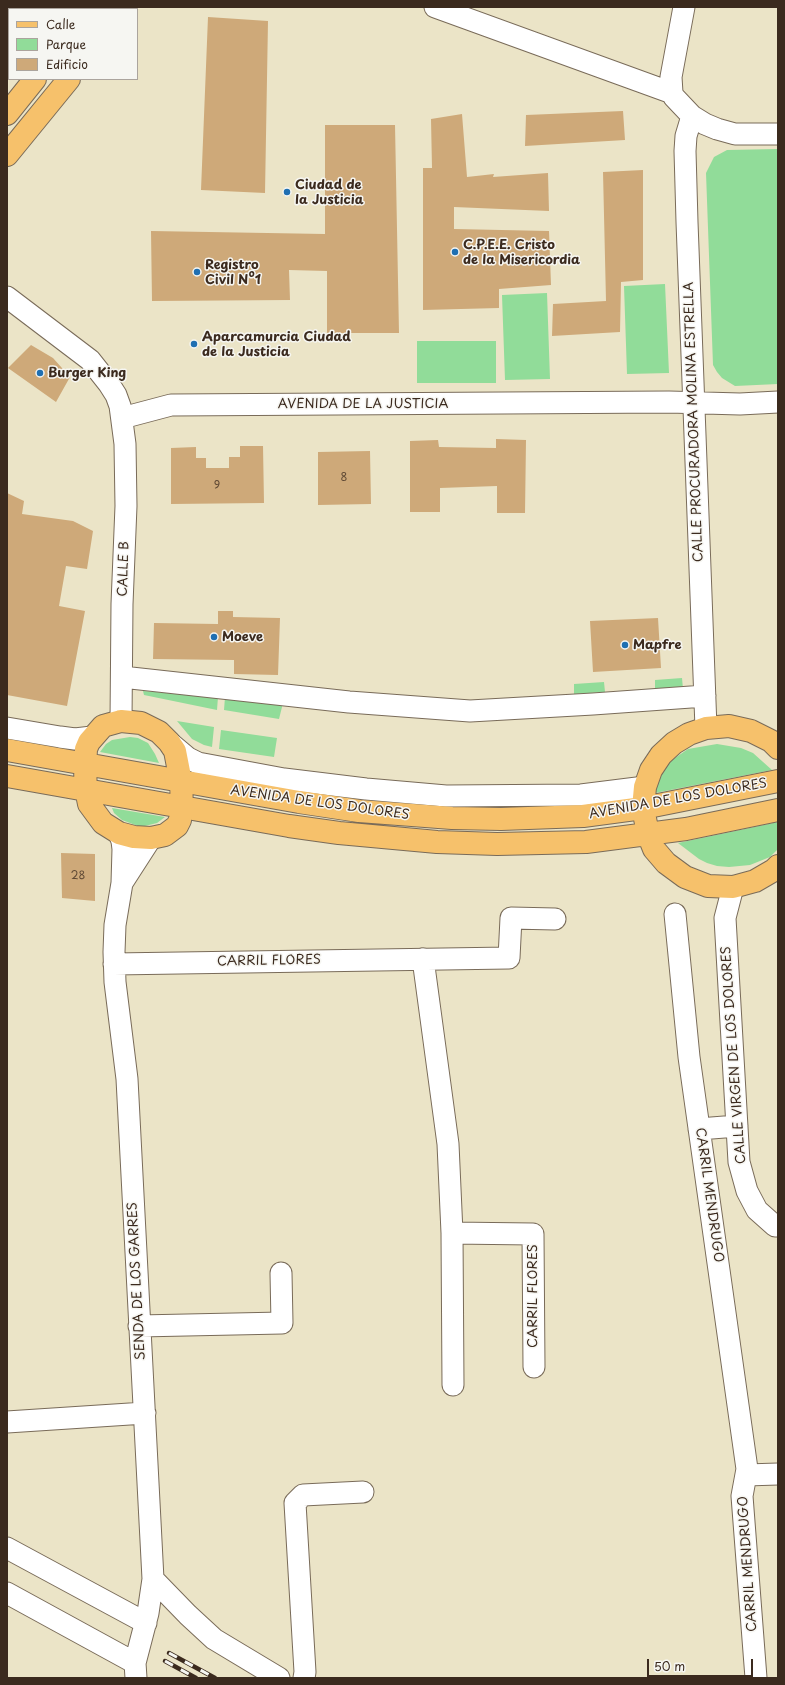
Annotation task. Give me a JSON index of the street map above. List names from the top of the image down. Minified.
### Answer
{"streets":{"main road":["AVENIDA DE LOS DOLORES"],"street":["AVENIDA DE LA JUSTICIA","CALLE PROCURADORA MOLINA ESTRELLA","CALLE B","CARRIL FLORES","CALLE VIRGEN DE LOS DOLORES","CARRIL MENDRUGO","SENDA DE LOS GARRES"]},"crossings":[["AVENIDA DE LA JUSTICIA","CALLE PROCURADORA MOLINA ESTRELLA"],["AVENIDA DE LA JUSTICIA","CALLE B"],["CARRIL FLORES","SENDA DE LOS GARRES"]],"places":["Ciudad de la Justicia","C.P.E.E. Cristo de la Misericordia","Registro Civil Nº1","Aparcamurcia Ciudad de la Justicia","Burger King","Moeve","Mapfre"],"house_numbers":["8","9","28"],"legend":["Calle","Parque","Edificio"],"scale_bar":"50 m"}
